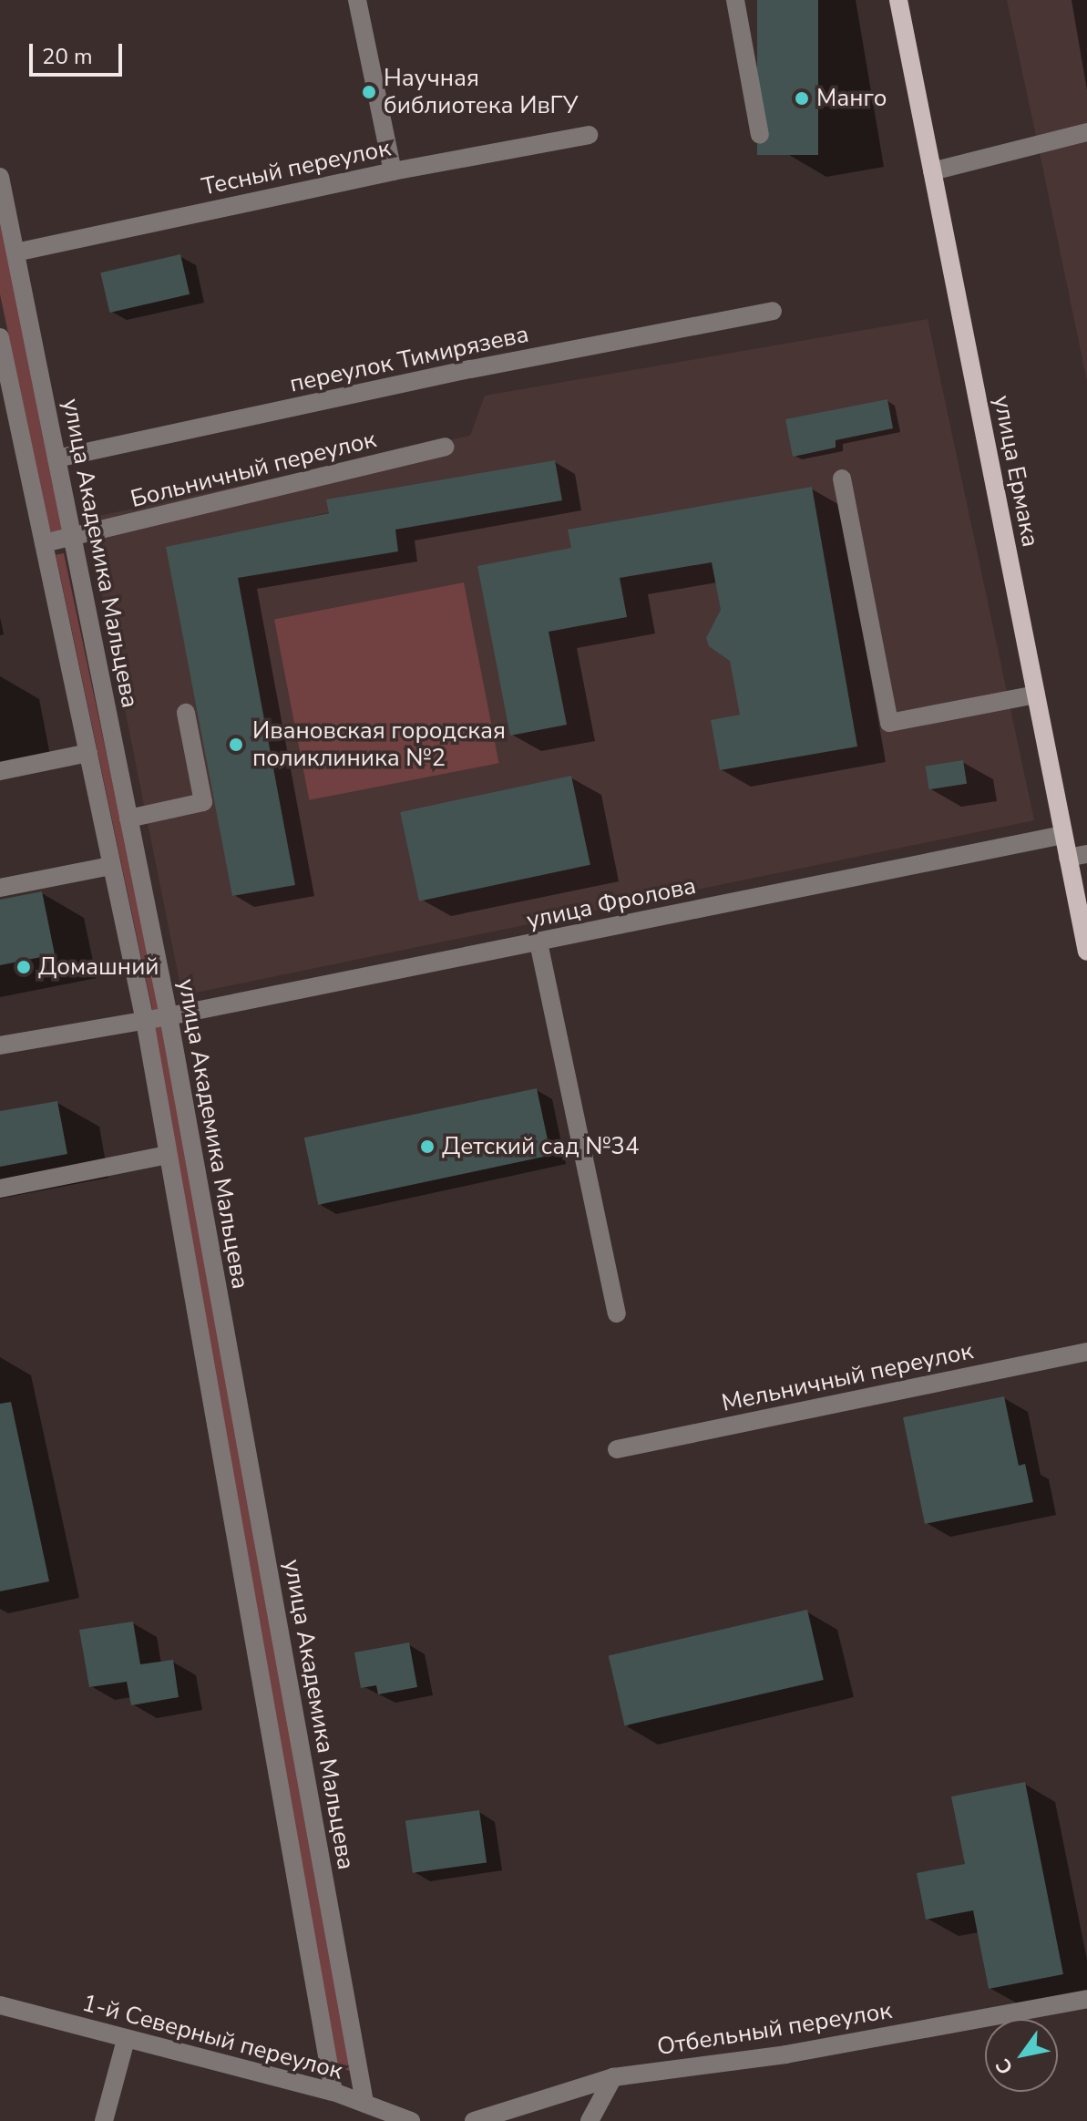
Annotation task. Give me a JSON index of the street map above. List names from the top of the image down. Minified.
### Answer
{"streets":{"main road":["улица Ермака"],"street":["Тесный переулок","переулок Тимирязева","Больничный переулок","улица Академика Мальцева","улица Фролова","Мельничный переулок","Отбельный переулок","1-й Северный переулок"]},"crossings":[["Тесный переулок","улица Академика Мальцева"],["переулок Тимирязева","улица Академика Мальцева"],["Больничный переулок","улица Академика Мальцева"],["улица Ермака","улица Фролова"],["улица Академика Мальцева","улица Фролова"],["улица Академика Мальцева","1-й Северный переулок"]],"places":["Научная библиотека ИвГУ","Манго","Ивановская городская поликлиника №2","Домашний","Детский сад №34"],"scale_bar":"20 m","north":"bottom left"}
